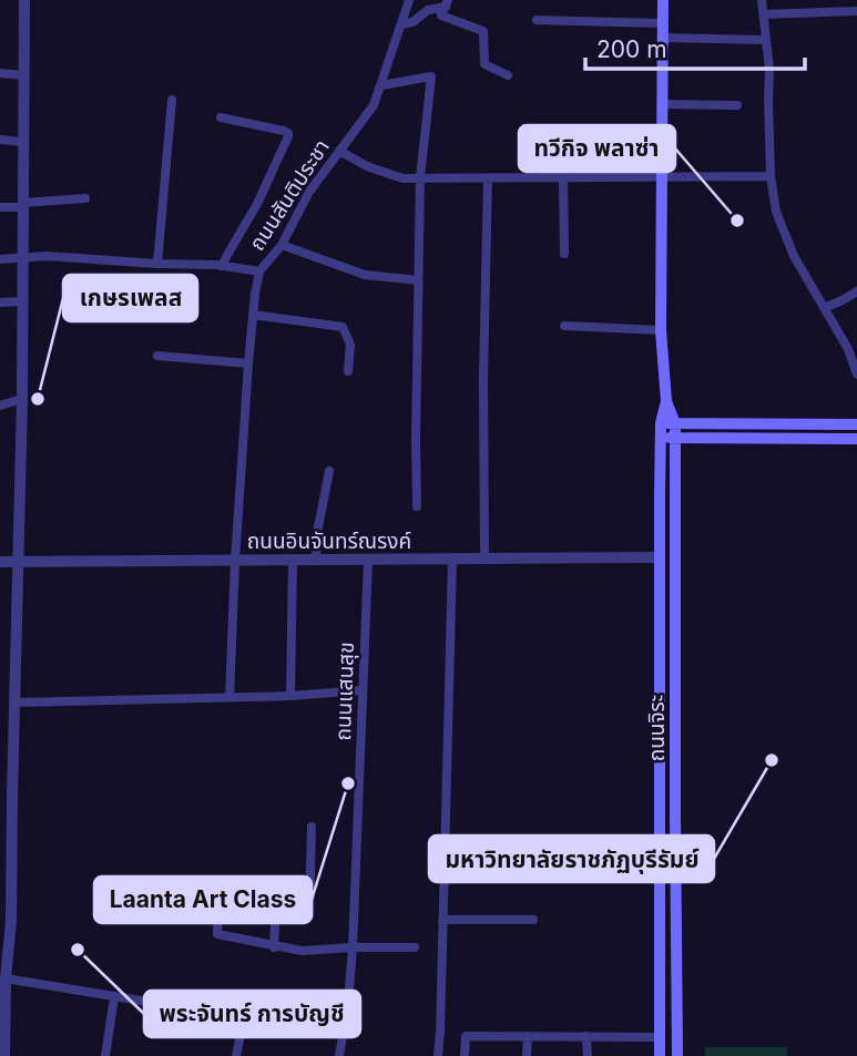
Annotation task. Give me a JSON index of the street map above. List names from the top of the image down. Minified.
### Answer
{"streets":{"main road":["ถนนจิระ"],"street":["ถนนสันติประชา","ถนนอินจันทร์ณรงค์","ถนนแสนสุข"]},"crossings":[["ถนนสันติประชา","ถนนอินจันทร์ณรงค์"],["ถนนอินจันทร์ณรงค์","ถนนแสนสุข"],["ถนนอินจันทร์ณรงค์","ถนนจิระ"]],"places":["ทวีกิจ พลาซ่า","เกษรเพลส","มหาวิทยาลัยราชภัฏบุรีรัมย์","Laanta Art Class","พระจันทร์ การบัญชี"],"scale_bar":"200 m"}
